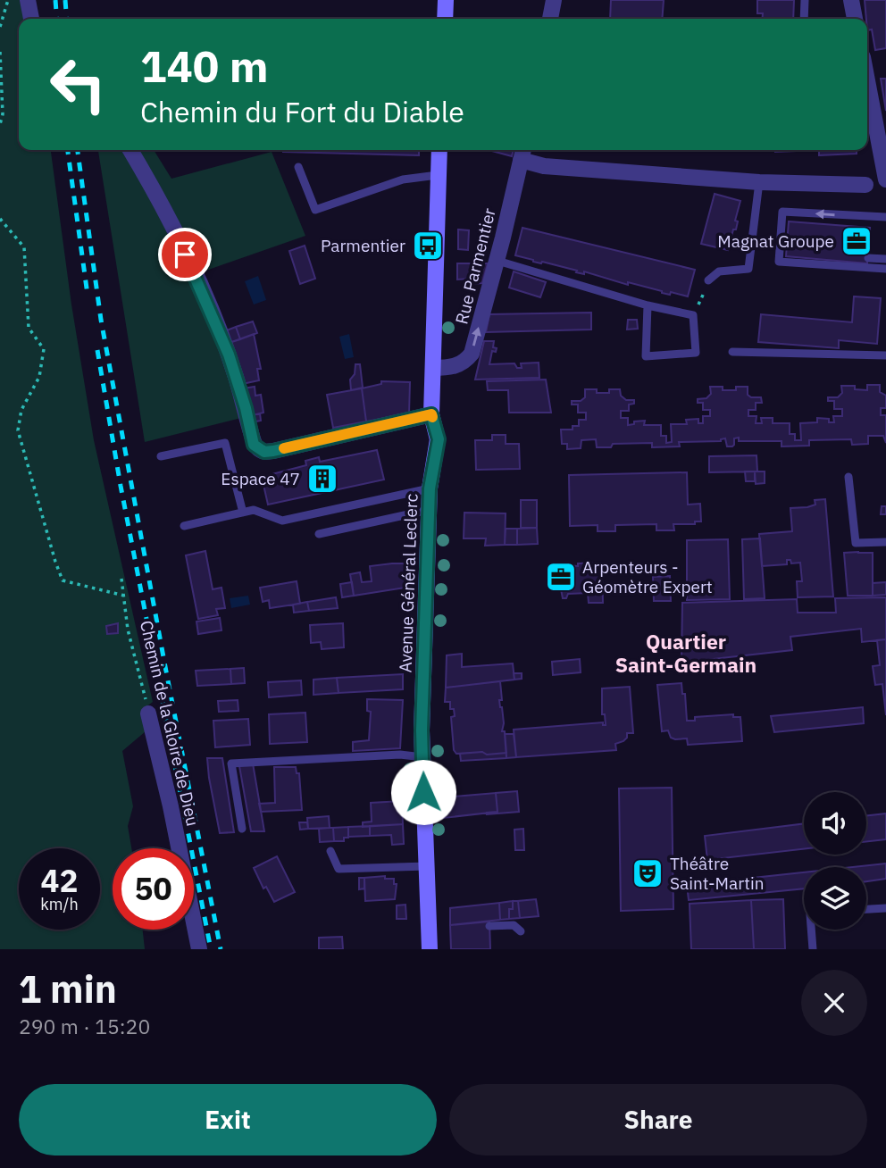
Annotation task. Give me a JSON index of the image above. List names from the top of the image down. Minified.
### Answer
{"streets":{"main road":["Avenue Général Leclerc"],"street":["Rue Parmentier","Chemin de la Gloire de Dieu"]},"crossings":[["Rue Parmentier","Avenue Général Leclerc"]],"one_way":["Rue Parmentier"],"districts":["Quartier Saint-Germain"],"places":{"office":["Magnat Groupe","Arpenteurs - Géomètre Expert"],"bus stop":["Parmentier"],"building":["Espace 47"],"theatre":["Théâtre Saint-Martin"]},"page":{"turn":["140 m","Chemin du Fort du Diable"],"speed":"42 km/h","limit":"50","heading":["1 min","290 m · 15:20"],"buttons":["Exit","Share"]}}
